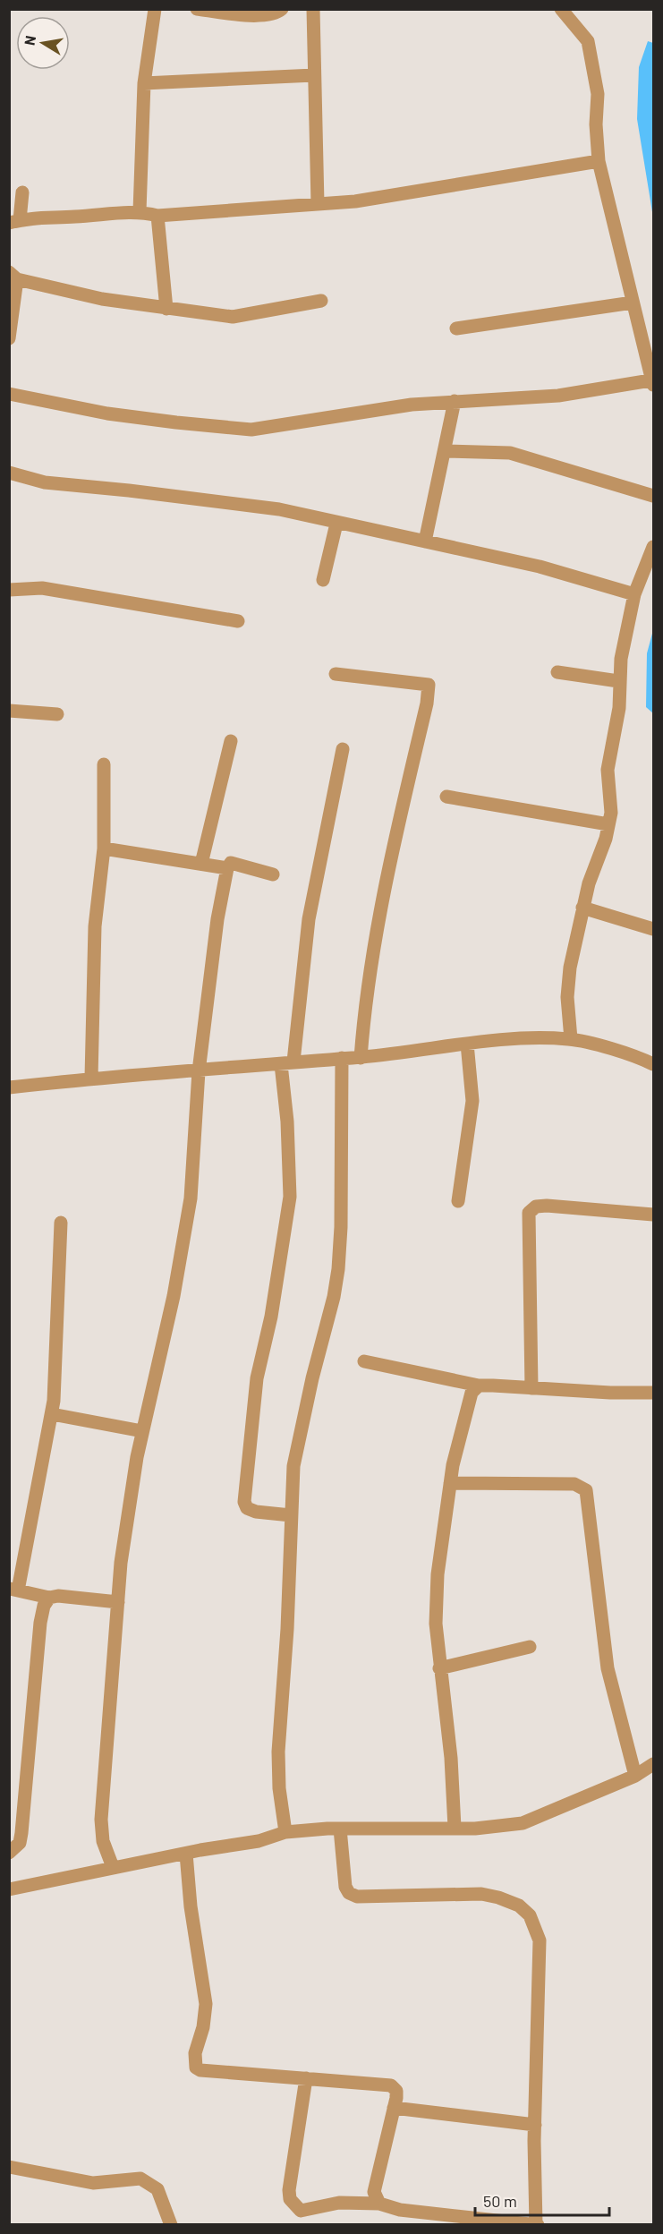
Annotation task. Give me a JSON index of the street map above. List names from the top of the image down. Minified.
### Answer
{"scale_bar":"50 m","north":"left"}
